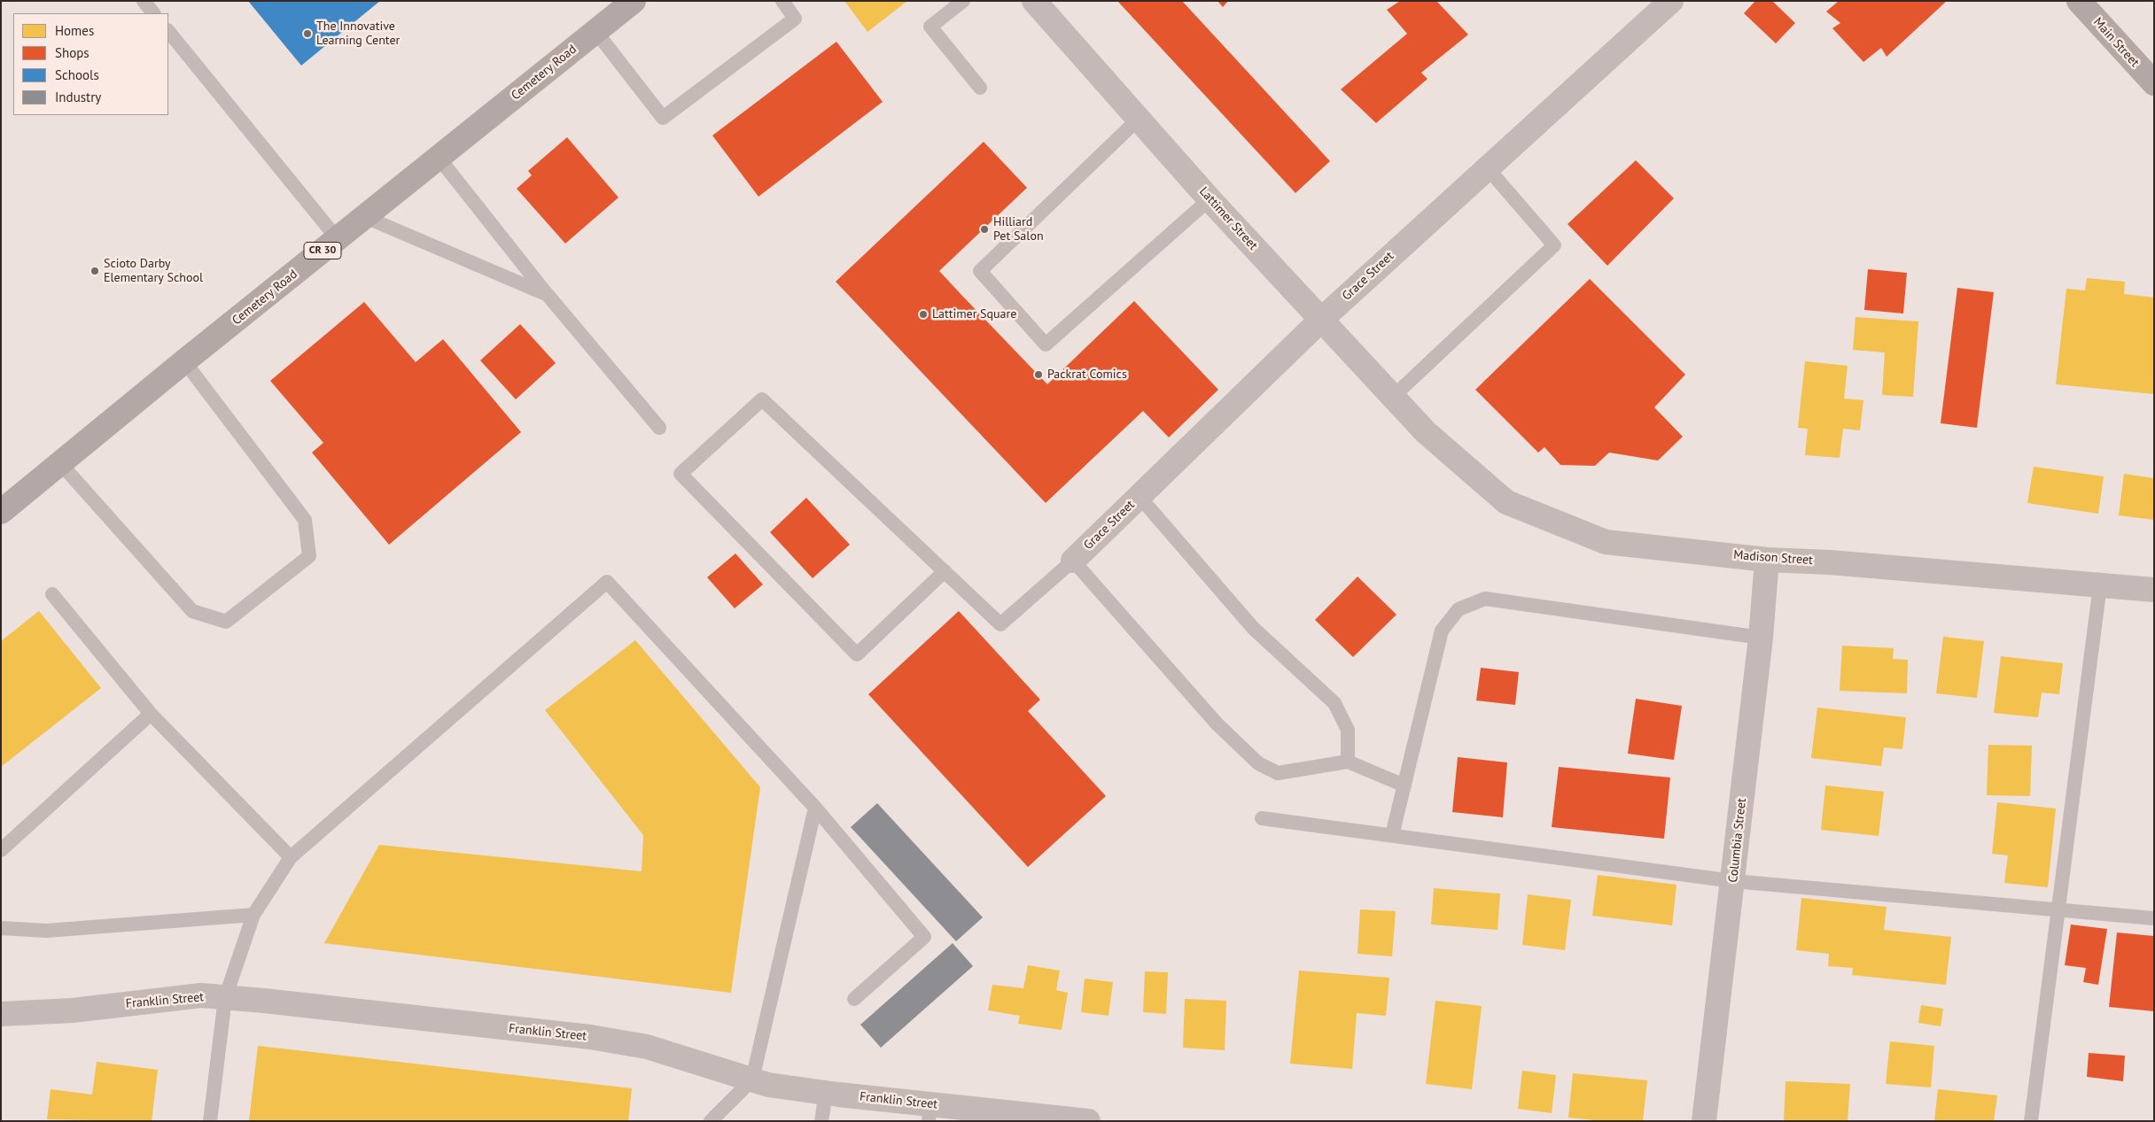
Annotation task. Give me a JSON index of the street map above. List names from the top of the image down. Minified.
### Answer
{"streets":{"main road":["Main Street","Cemetery Road","CR 30"],"street":["Lattimer Street","Grace Street","Madison Street","Columbia Street","Franklin Street"]},"crossings":[["Lattimer Street","Grace Street"],["Lattimer Street","Madison Street"],["Madison Street","Columbia Street"]],"places":["The Innovative Learning Center","Hilliard Pet Salon","Scioto Darby Elementary School","Lattimer Square","Packrat Comics"],"legend":["Homes","Shops","Schools","Industry"]}
